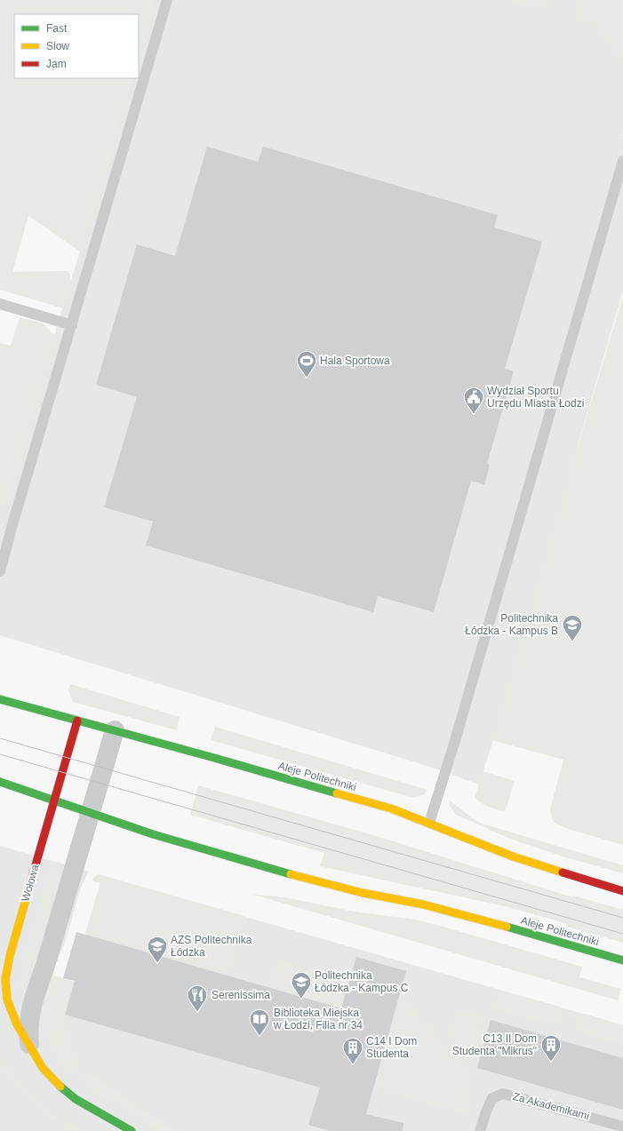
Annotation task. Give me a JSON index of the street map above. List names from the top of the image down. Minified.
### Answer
{"streets":{"main road":["Aleje Politechniki","Wołowa"],"lane":["Za Akademikami"]},"crossings":[["Aleje Politechniki","Wołowa"]],"places":{"sports":["Hala Sportowa"],"public building":["Wydział Sportu Urzędu Miasta Łodzi"],"school or university":["Politechnika Łódzka - Kampus B","AZS Politechnika Łódzka","Politechnika Łódzka - Kampus C"],"restaurant":["Serenissima"],"library":["Biblioteka Miejska w Łodzi, Filia nr 34"],"building":["C13 II Dom Studenta \"Mikrus\"","C14 I Dom Studenta"]},"legend":["Fast","Slow","Jam"]}
